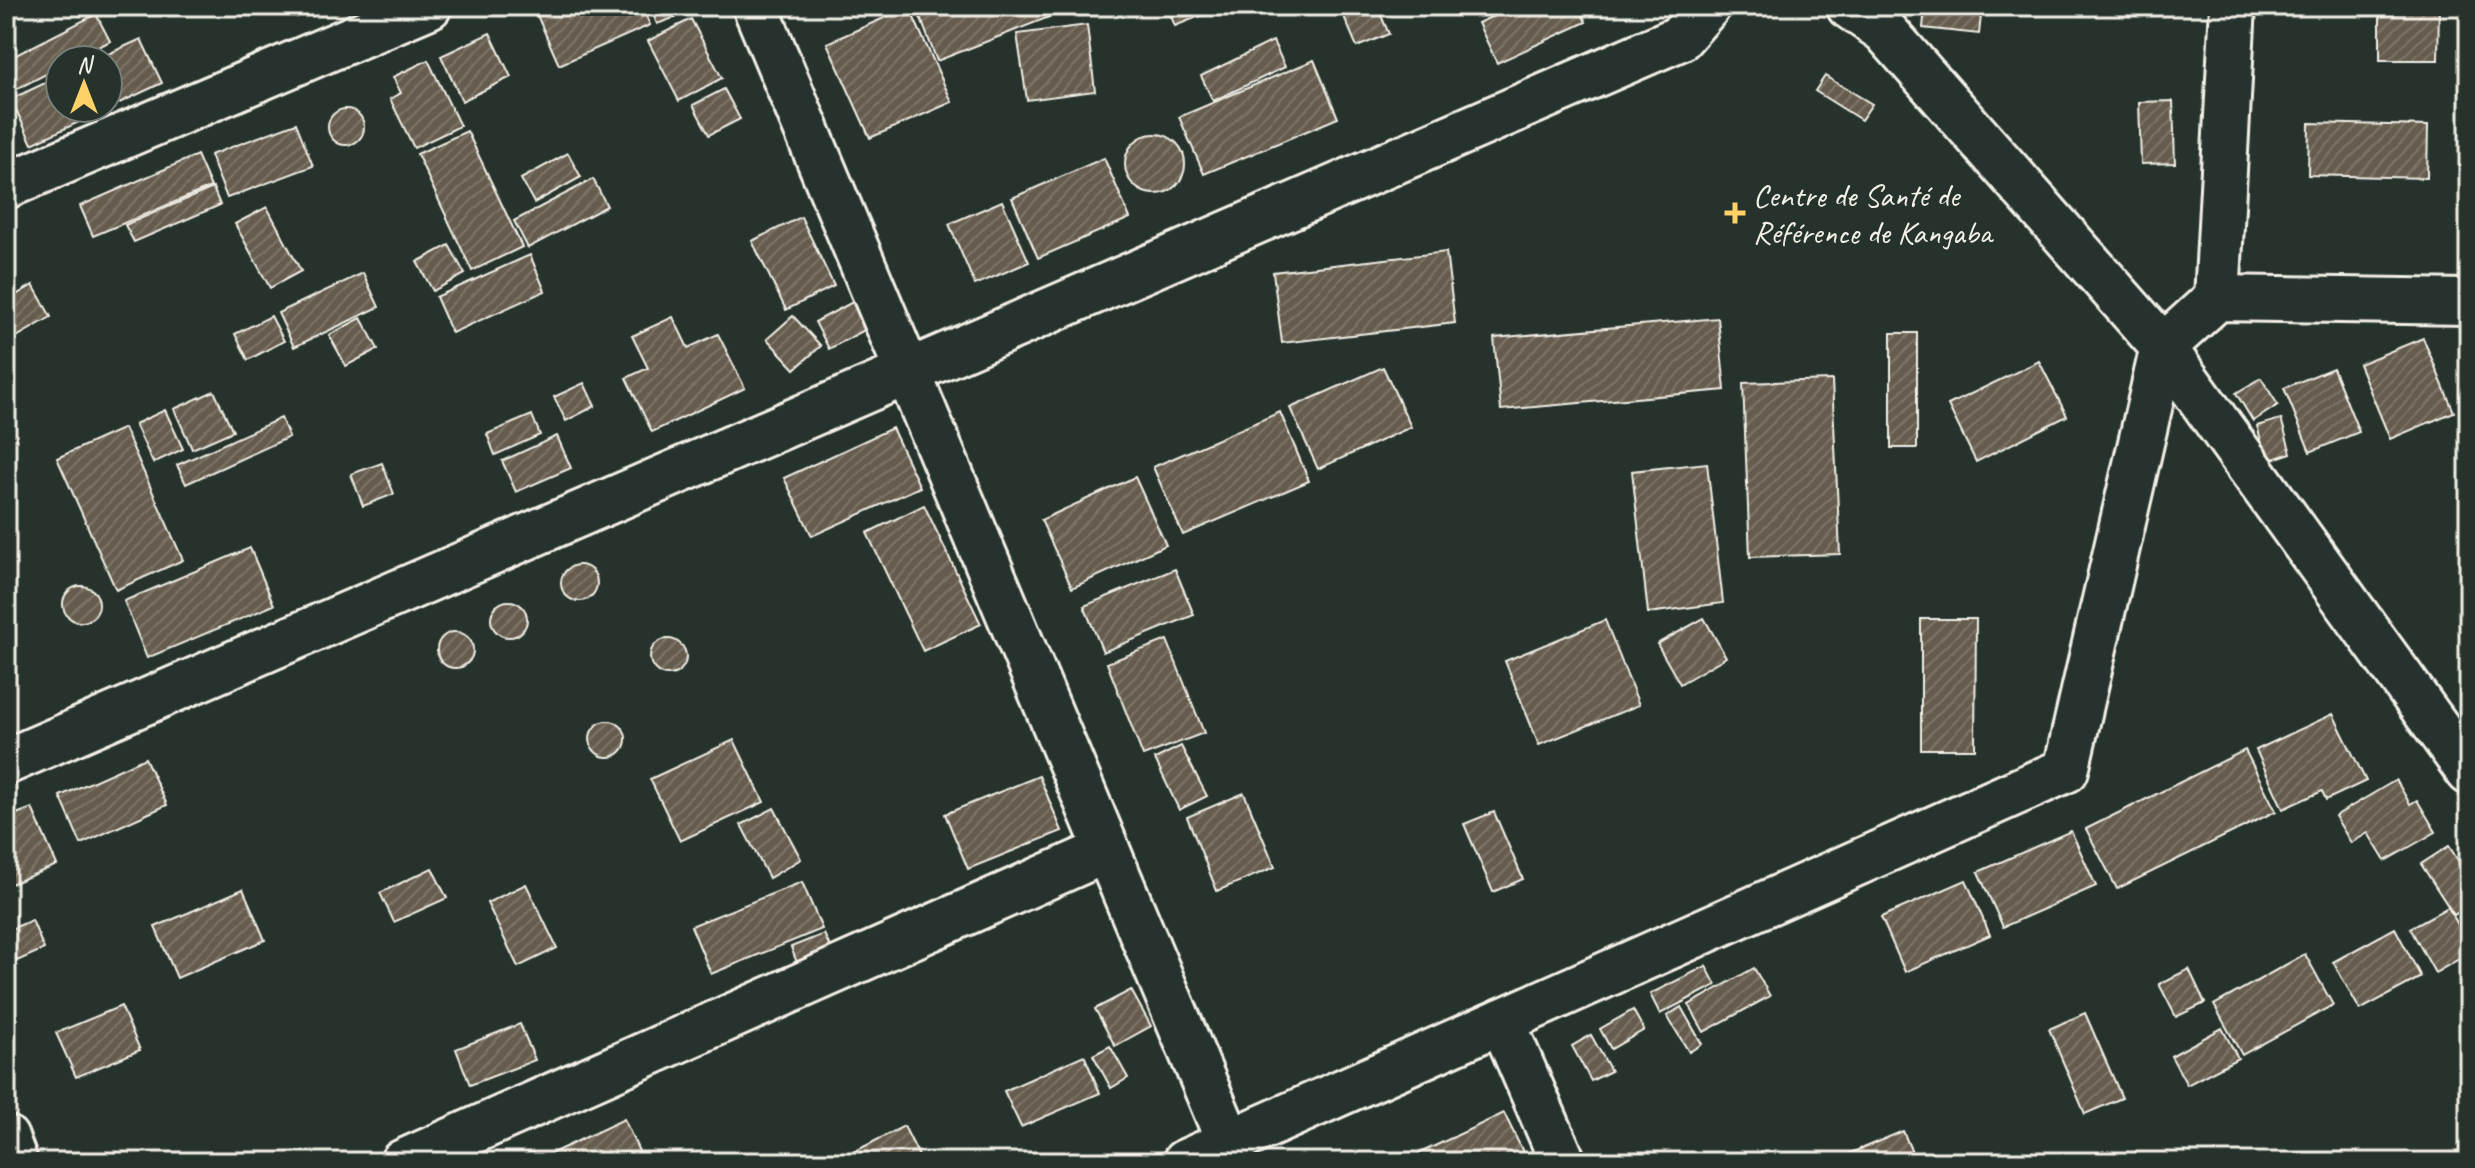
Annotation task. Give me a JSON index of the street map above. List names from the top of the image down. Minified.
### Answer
{"places":{"health":["Centre de Santé de Référence de Kangaba"]},"north":"top"}
